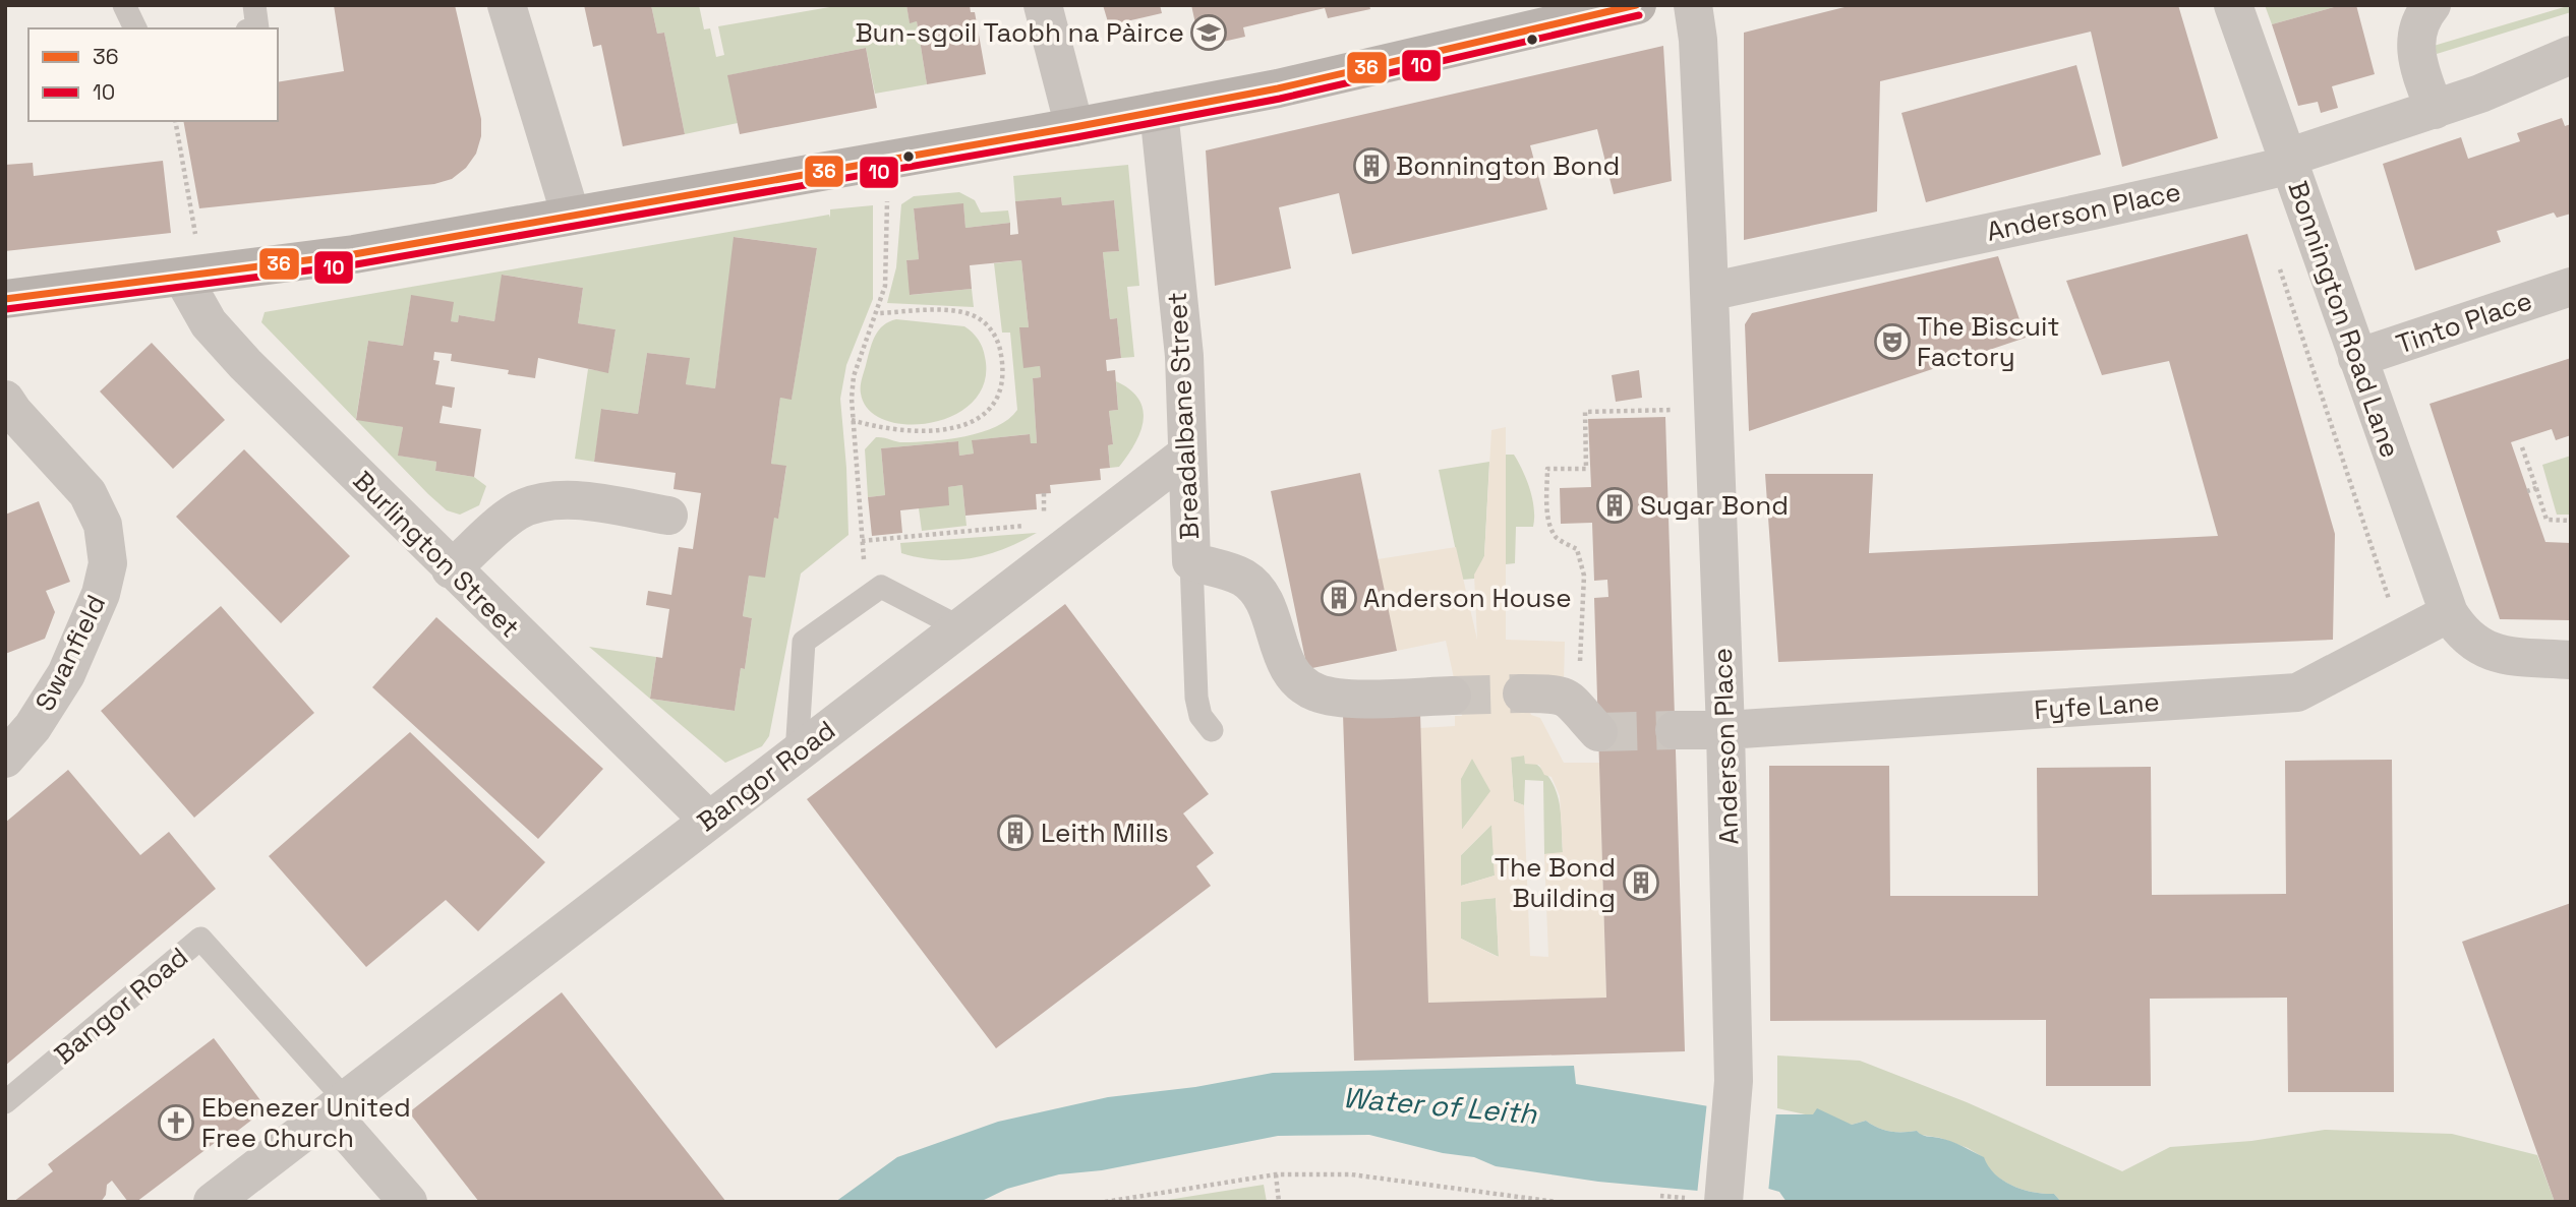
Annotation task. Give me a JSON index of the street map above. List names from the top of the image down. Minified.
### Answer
{"streets":{"street":["Anderson Place","Bonnington Road Lane","Tinto Place","Breadalbane Street","Burlington Street","Swanfield","Fyfe Lane","Bangor Road"]},"crossings":[["Anderson Place","Bonnington Road Lane"],["Anderson Place","Fyfe Lane"],["Bonnington Road Lane","Tinto Place"],["Bonnington Road Lane","Fyfe Lane"],["Breadalbane Street","Bangor Road"],["Burlington Street","Bangor Road"]],"water":["Water of Leith"],"places":{"school or university":["Bun-sgoil Taobh na Pàirce"],"building":["Bonnington Bond","Sugar Bond","Anderson House","Leith Mills","The Bond Building"],"theatre":["The Biscuit Factory"],"church":["Ebenezer United Free Church"]},"lines":["transit line 36","transit line 10"],"legend":["36","10"]}
